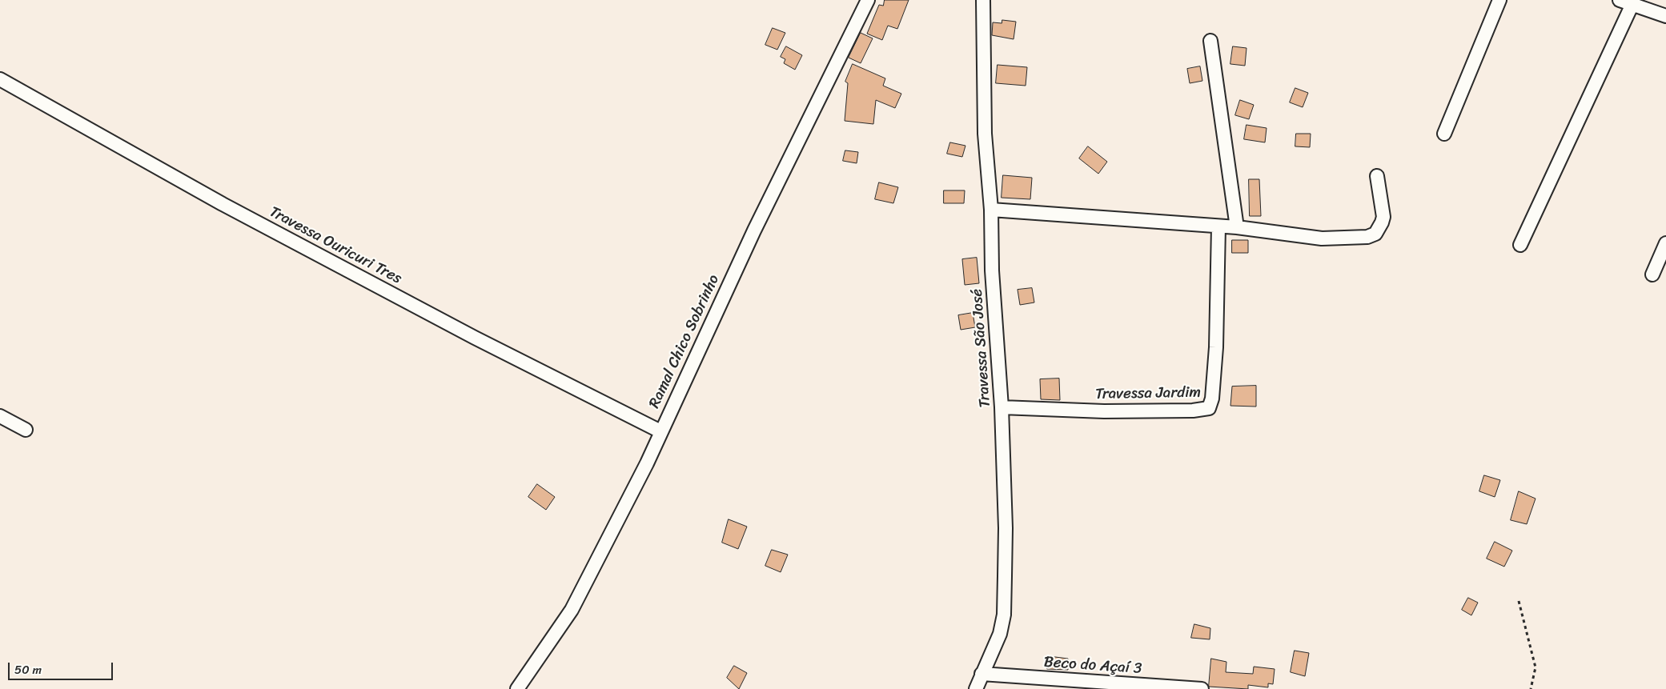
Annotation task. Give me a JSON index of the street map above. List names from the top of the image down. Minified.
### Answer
{"streets":{"street":["Travessa Ouricuri Tres","Ramal Chico Sobrinho","Travessa São José","Travessa Jardim","Beco do Açaí 3"]},"crossings":[["Travessa Ouricuri Tres","Ramal Chico Sobrinho"],["Travessa São José","Travessa Jardim"],["Travessa São José","Beco do Açaí 3"]],"scale_bar":"50 m"}
